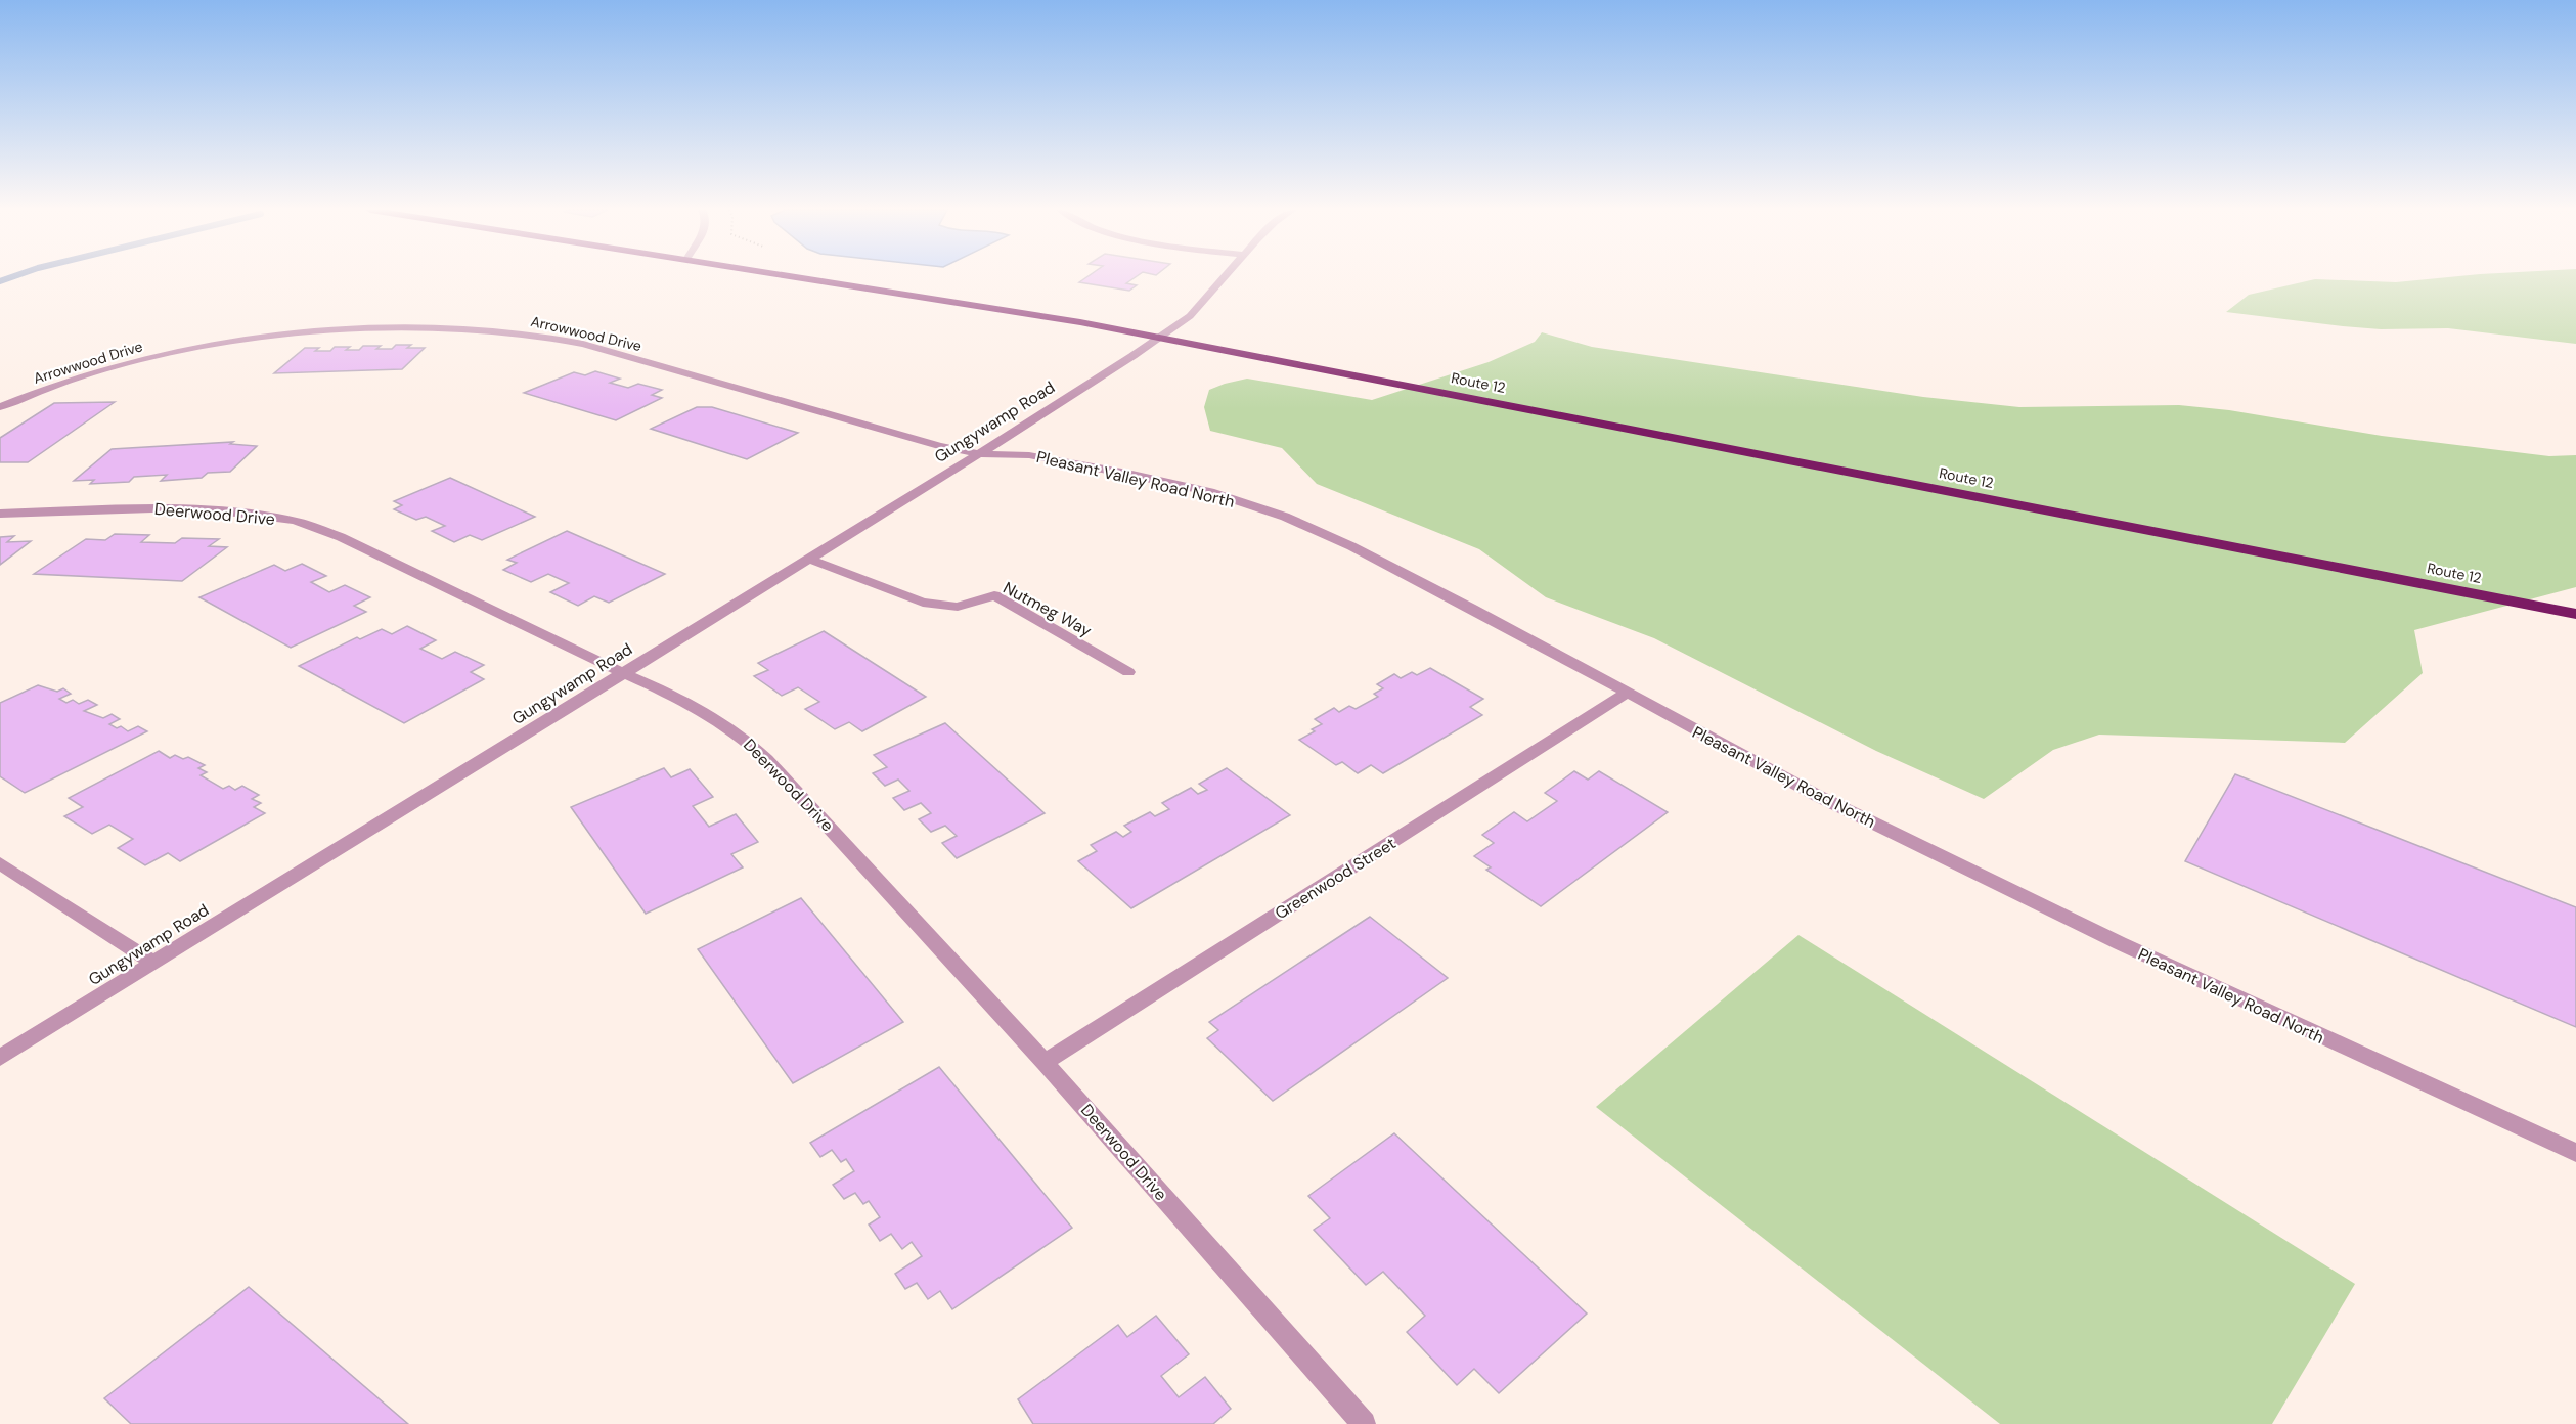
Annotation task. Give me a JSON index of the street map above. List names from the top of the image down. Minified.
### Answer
{"streets":{"highway":["Route 12"],"street":["Arrowwood Drive","Gungywamp Road","Pleasant Valley Road North","Deerwood Drive","Nutmeg Way","Greenwood Street"]},"crossings":[["Arrowwood Drive","Gungywamp Road"],["Arrowwood Drive","Pleasant Valley Road North"],["Route 12","Gungywamp Road"],["Gungywamp Road","Pleasant Valley Road North"],["Gungywamp Road","Deerwood Drive"],["Gungywamp Road","Nutmeg Way"],["Pleasant Valley Road North","Greenwood Street"],["Deerwood Drive","Greenwood Street"]]}
